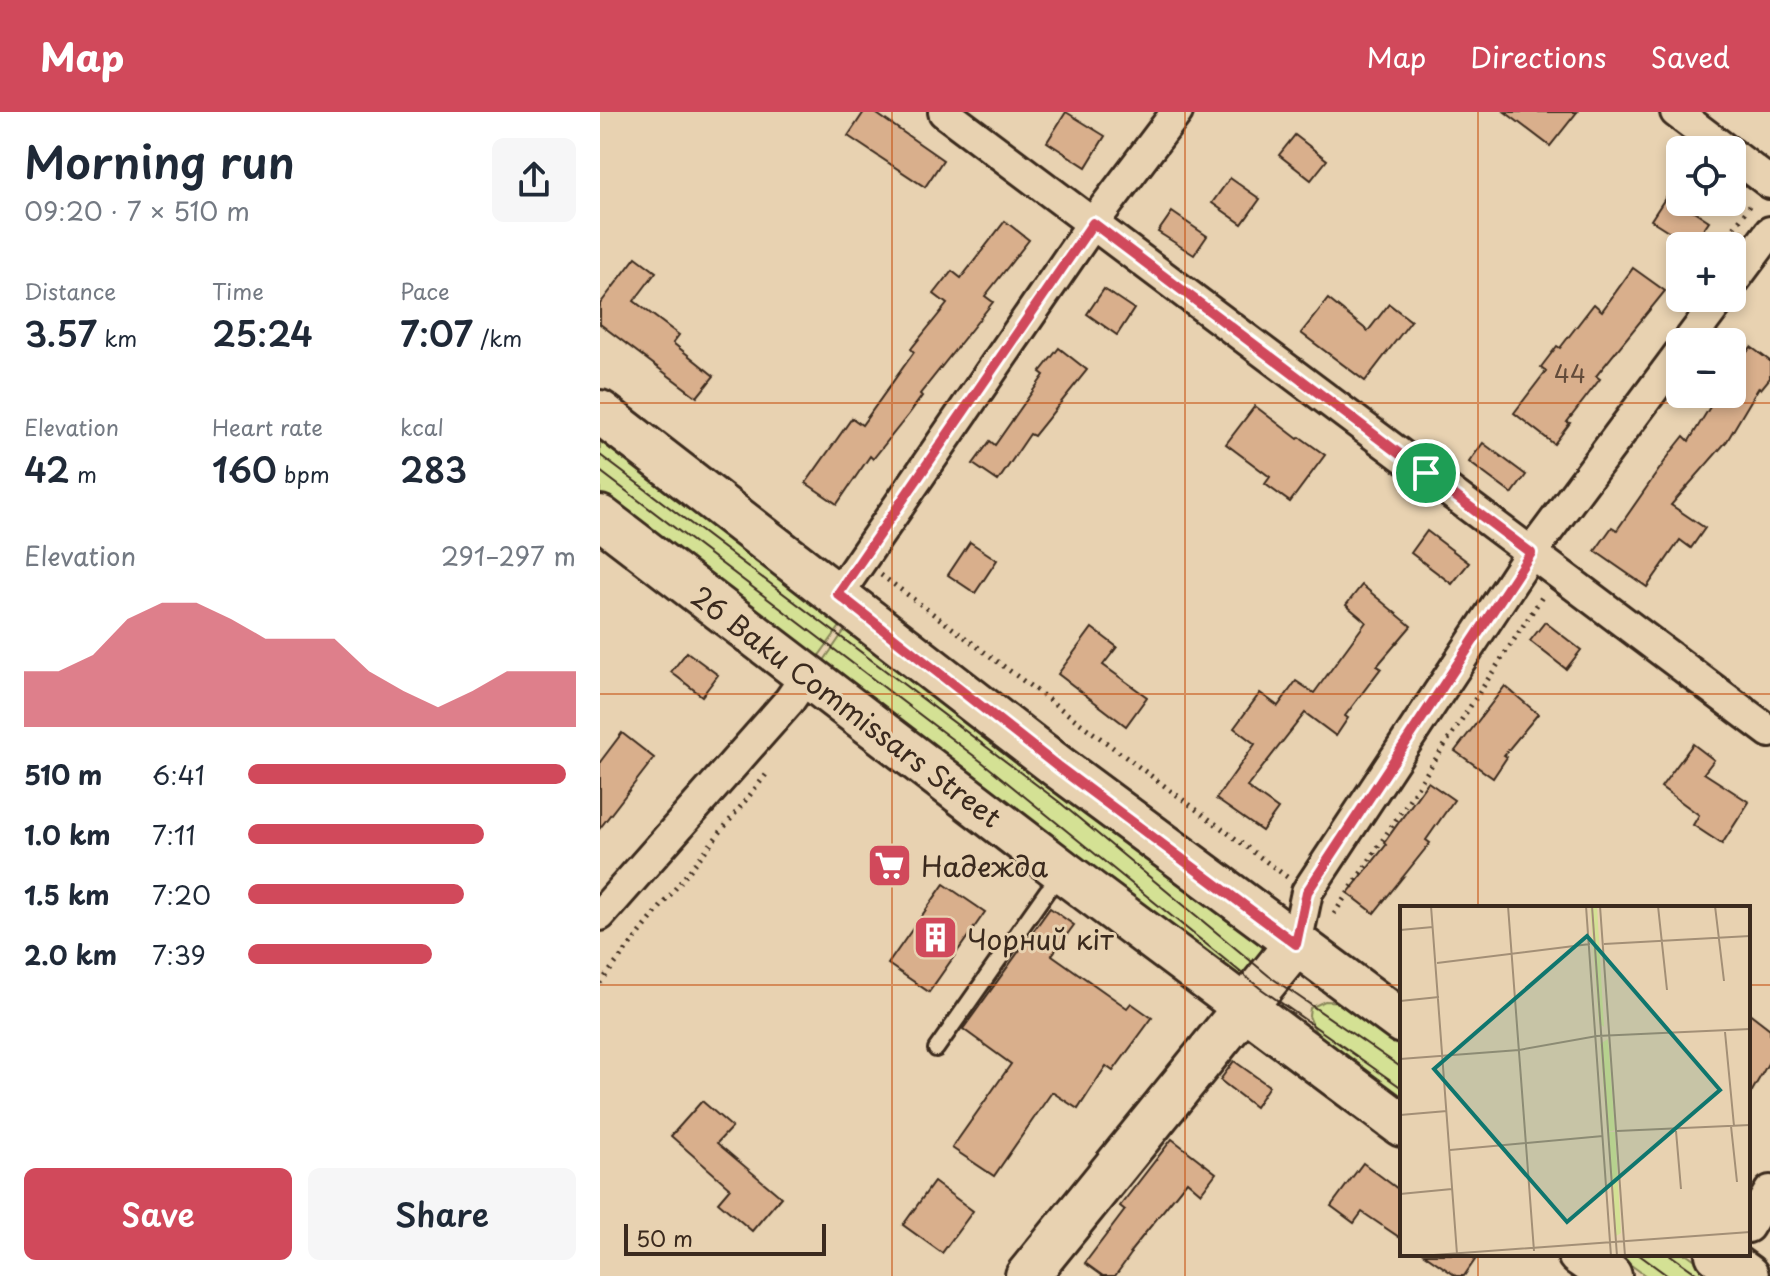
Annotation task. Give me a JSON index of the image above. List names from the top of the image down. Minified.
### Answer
{"streets":{"street":["26 Baku Commissars Street"]},"places":{"supermarket":["Надежда"],"building":["Чорний кіт"]},"house_numbers":["44"],"scale_bar":"50 m","page":{"header":"Map","nav":["Map","Directions","Saved"],"heading":["Morning run","09:20 · 7 × 510 m"],"map_buttons":["+","−"],"stats":[["Distance","3.57 km"],["Time","25:24"],["Pace","7:07 /km"],["Elevation","42 m"],["Heart rate","160 bpm"],["kcal","283"]],"chart":["Elevation","291–297 m"],"list":[{"name":"510 m","note":"6:41"},{"name":"1.0 km","note":"7:11"},{"name":"1.5 km","note":"7:20"},{"name":"2.0 km","note":"7:39"}],"buttons":["Save","Share"],"scale":"50 m"}}
